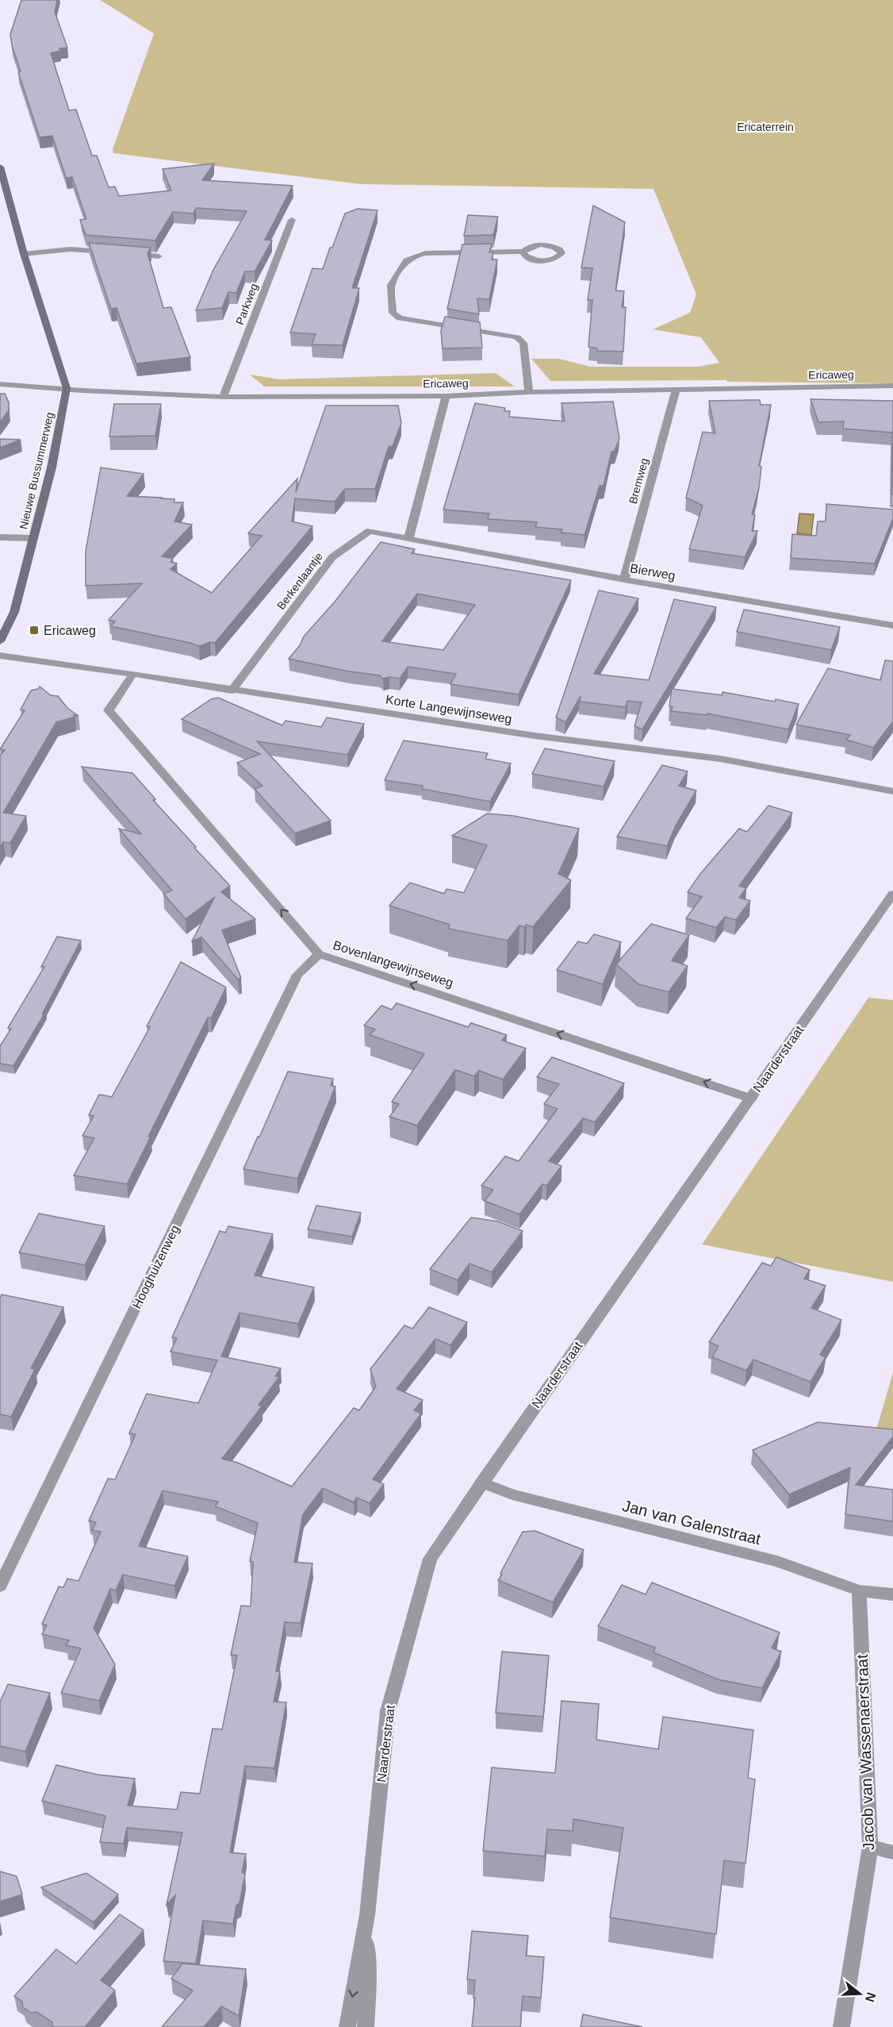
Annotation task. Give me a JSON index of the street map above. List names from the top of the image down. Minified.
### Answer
{"streets":{"main road":["Nieuwe Bussummerweg"],"street":["Parkweg","Ericaweg","Bremweg","Bierweg","Berkenlaantje","Korte Langewijnseweg","Bovenlangewijnseweg","Naarderstraat","Hooghuizenweg","Jan van Galenstraat","Jacob van Wassenaerstraat"]},"crossings":[["Parkweg","Ericaweg"],["Ericaweg","Nieuwe Bussummerweg"],["Ericaweg","Bremweg"],["Bremweg","Bierweg"],["Bierweg","Berkenlaantje"],["Berkenlaantje","Korte Langewijnseweg"],["Korte Langewijnseweg","Bovenlangewijnseweg"],["Bovenlangewijnseweg","Naarderstraat"],["Bovenlangewijnseweg","Hooghuizenweg"],["Naarderstraat","Jan van Galenstraat"],["Jan van Galenstraat","Jacob van Wassenaerstraat"]],"one_way":["Bovenlangewijnseweg"],"parks":["Ericaterrein"],"places":{"transit":["Ericaweg"]},"north":"right"}
